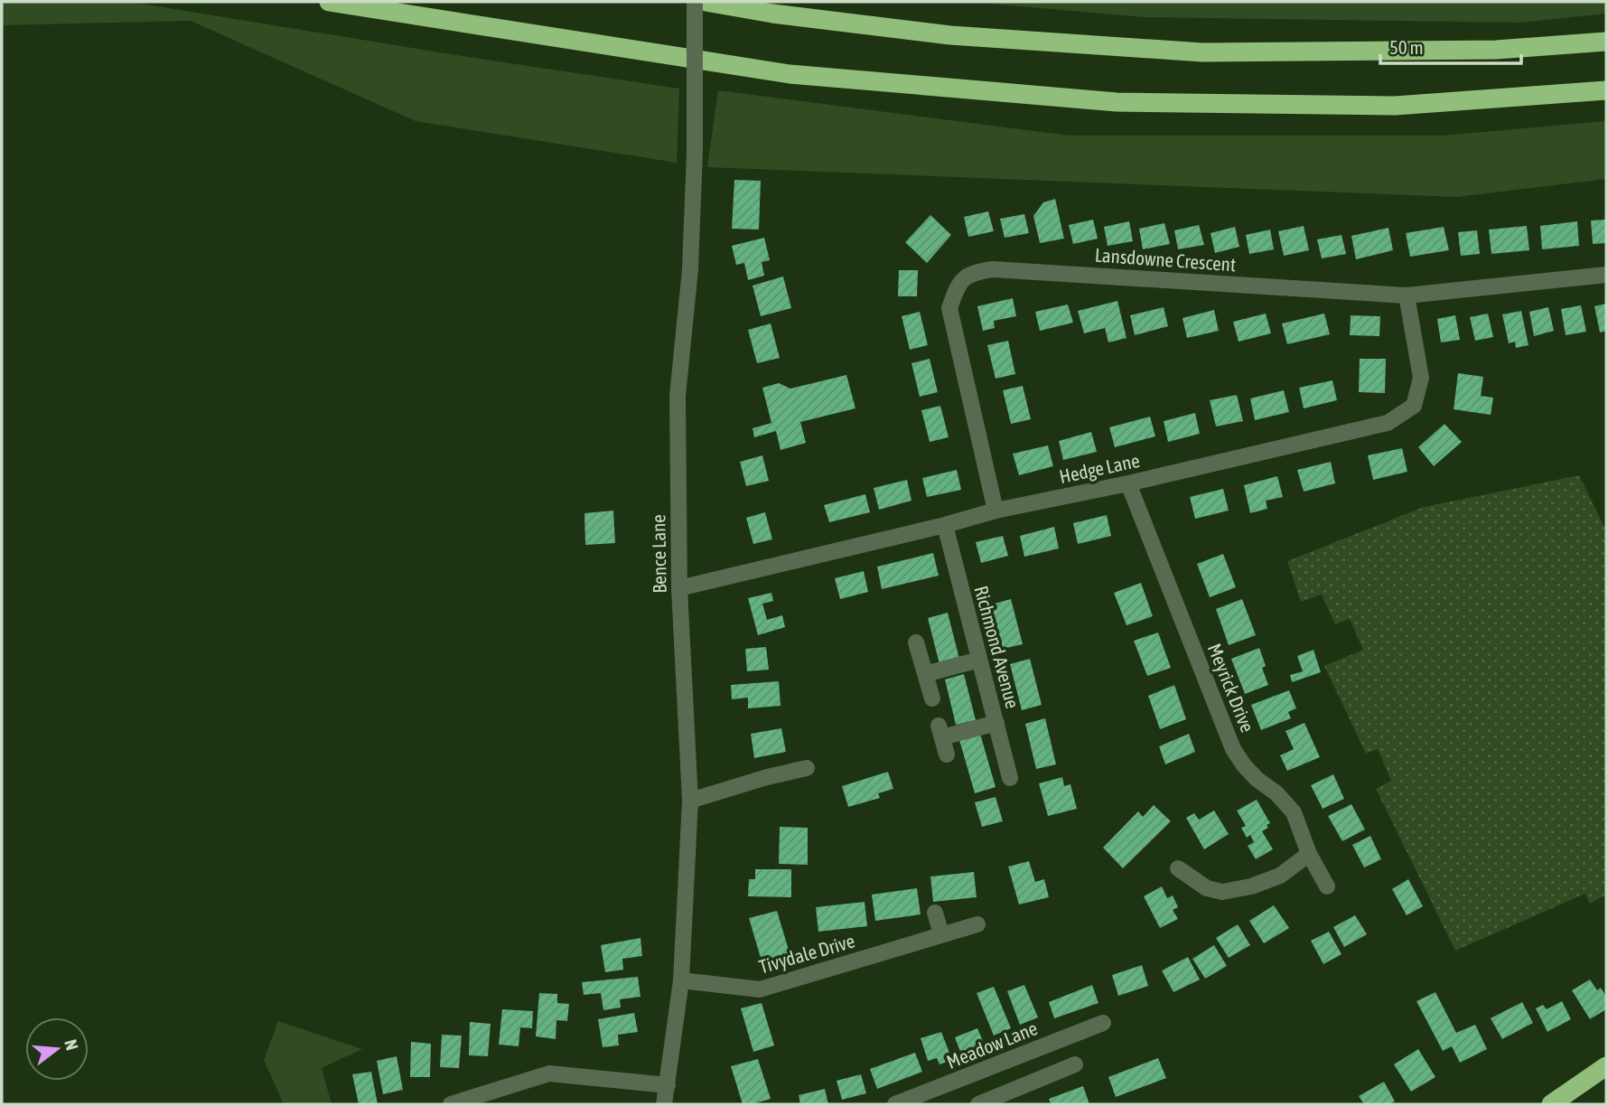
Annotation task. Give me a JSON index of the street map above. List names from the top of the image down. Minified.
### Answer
{"streets":{"street":["Lansdowne Crescent","Hedge Lane","Bence Lane","Richmond Avenue","Meyrick Drive","Tivydale Drive","Meadow Lane"]},"crossings":[["Lansdowne Crescent","Hedge Lane"],["Hedge Lane","Bence Lane"],["Hedge Lane","Richmond Avenue"],["Hedge Lane","Meyrick Drive"],["Bence Lane","Tivydale Drive"]],"scale_bar":"50 m","north":"right"}
